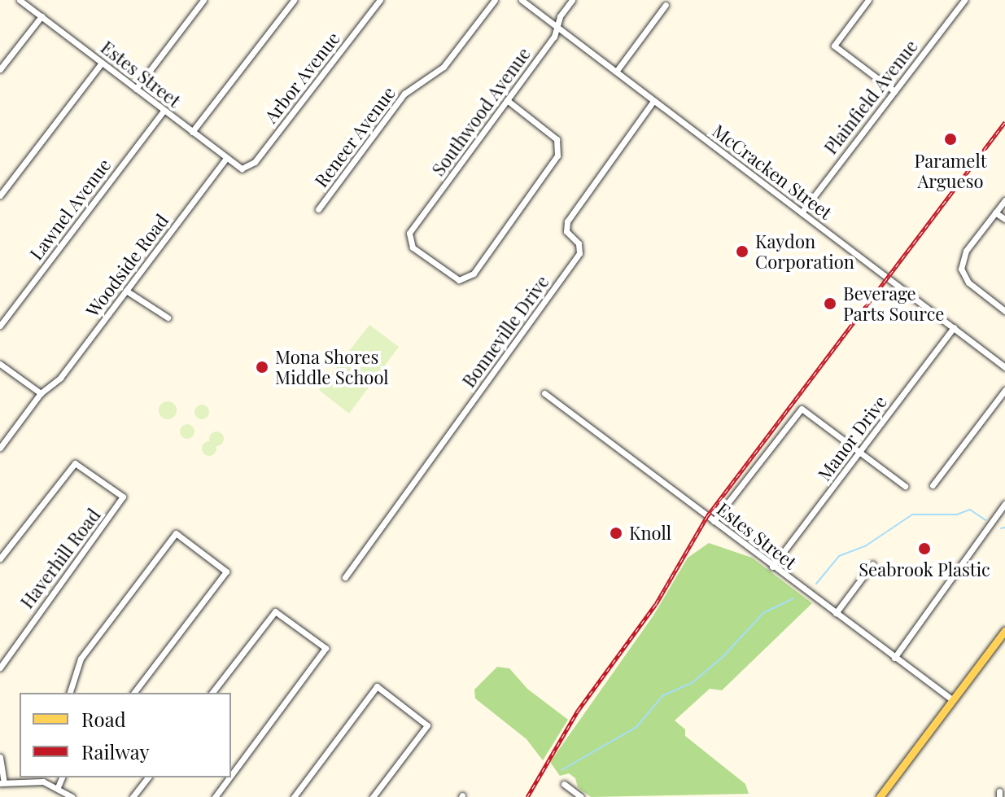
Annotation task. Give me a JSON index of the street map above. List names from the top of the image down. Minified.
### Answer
{"streets":{"street":["Estes Street","Arbor Avenue","Plainfield Avenue","Southwood Avenue","Reneer Avenue","McCracken Street","Lawnel Avenue","Woodside Road","Bonneville Drive","Manor Drive","Haverhill Road"]},"crossings":[["Estes Street","Arbor Avenue"],["Estes Street","Lawnel Avenue"],["Estes Street","Woodside Road"],["Estes Street","Manor Drive"],["Plainfield Avenue","McCracken Street"],["Southwood Avenue","McCracken Street"],["McCracken Street","Bonneville Drive"],["McCracken Street","Manor Drive"]],"places":["Paramelt Argueso","Kaydon Corporation","Beverage Parts Source","Mona Shores Middle School","Knoll","Seabrook Plastic"],"legend":["Road","Railway"]}
